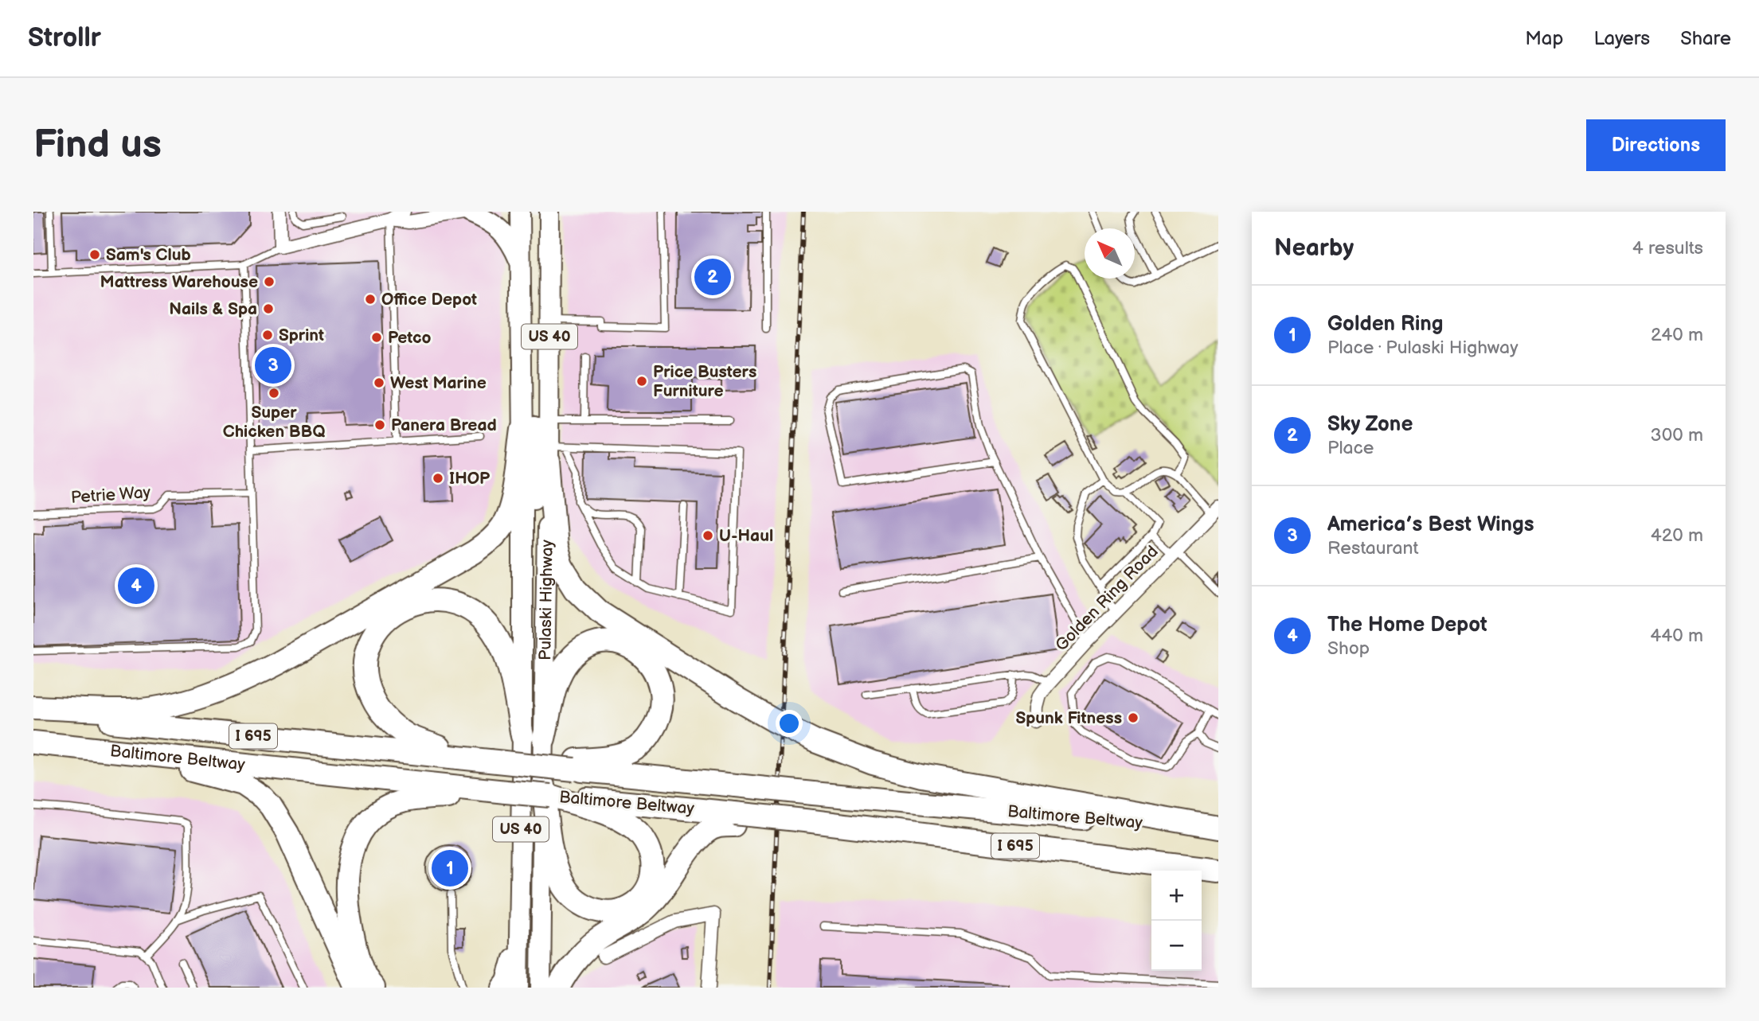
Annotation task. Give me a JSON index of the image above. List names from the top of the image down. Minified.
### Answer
{"streets":{"highway":["US 40","Pulaski Highway","I 695","Baltimore Beltway"],"street":["Golden Ring Road"],"lane":["Petrie Way"]},"crossings":[["Pulaski Highway","Baltimore Beltway"]],"places":["Sam's Club","Mattress Warehouse","Office Depot","Nails & Spa","Sprint","Petco","Price Busters Furniture","West Marine","Super Chicken BBQ","Panera Bread","IHOP","U-Haul","Spunk Fitness"],"north":"top left","page":{"header":"Strollr","nav":["Map","Layers","Share"],"buttons":"Directions","title":"Find us","heading":["Nearby","4 results"],"pins":["2","3","4","1"],"list":[{"mark":"1","name":"Golden Ring","note":"Place · Pulaski Highway","value":"240 m"},{"mark":"2","name":"Sky Zone","note":"Place","value":"300 m"},{"mark":"3","name":"America’s Best Wings","note":"Restaurant","value":"420 m"},{"mark":"4","name":"The Home Depot","note":"Shop","value":"440 m"}],"map_buttons":["+","−"]}}
